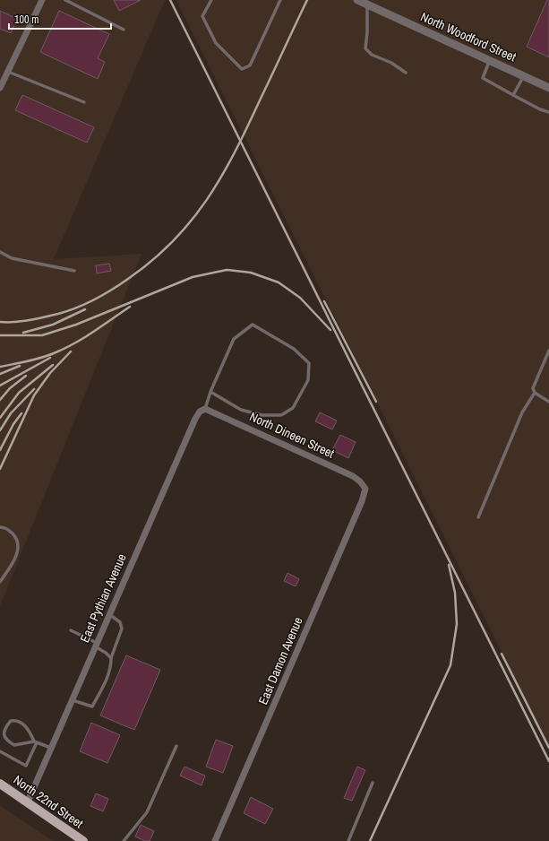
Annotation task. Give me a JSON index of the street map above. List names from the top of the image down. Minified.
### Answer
{"streets":{"main road":["North 22nd Street"],"street":["North Woodford Street","North Dineen Street","East Pythian Avenue","East Damon Avenue"]},"crossings":[["North Dineen Street","East Pythian Avenue"],["North Dineen Street","East Damon Avenue"],["East Pythian Avenue","North 22nd Street"]],"scale_bar":"100 m"}
